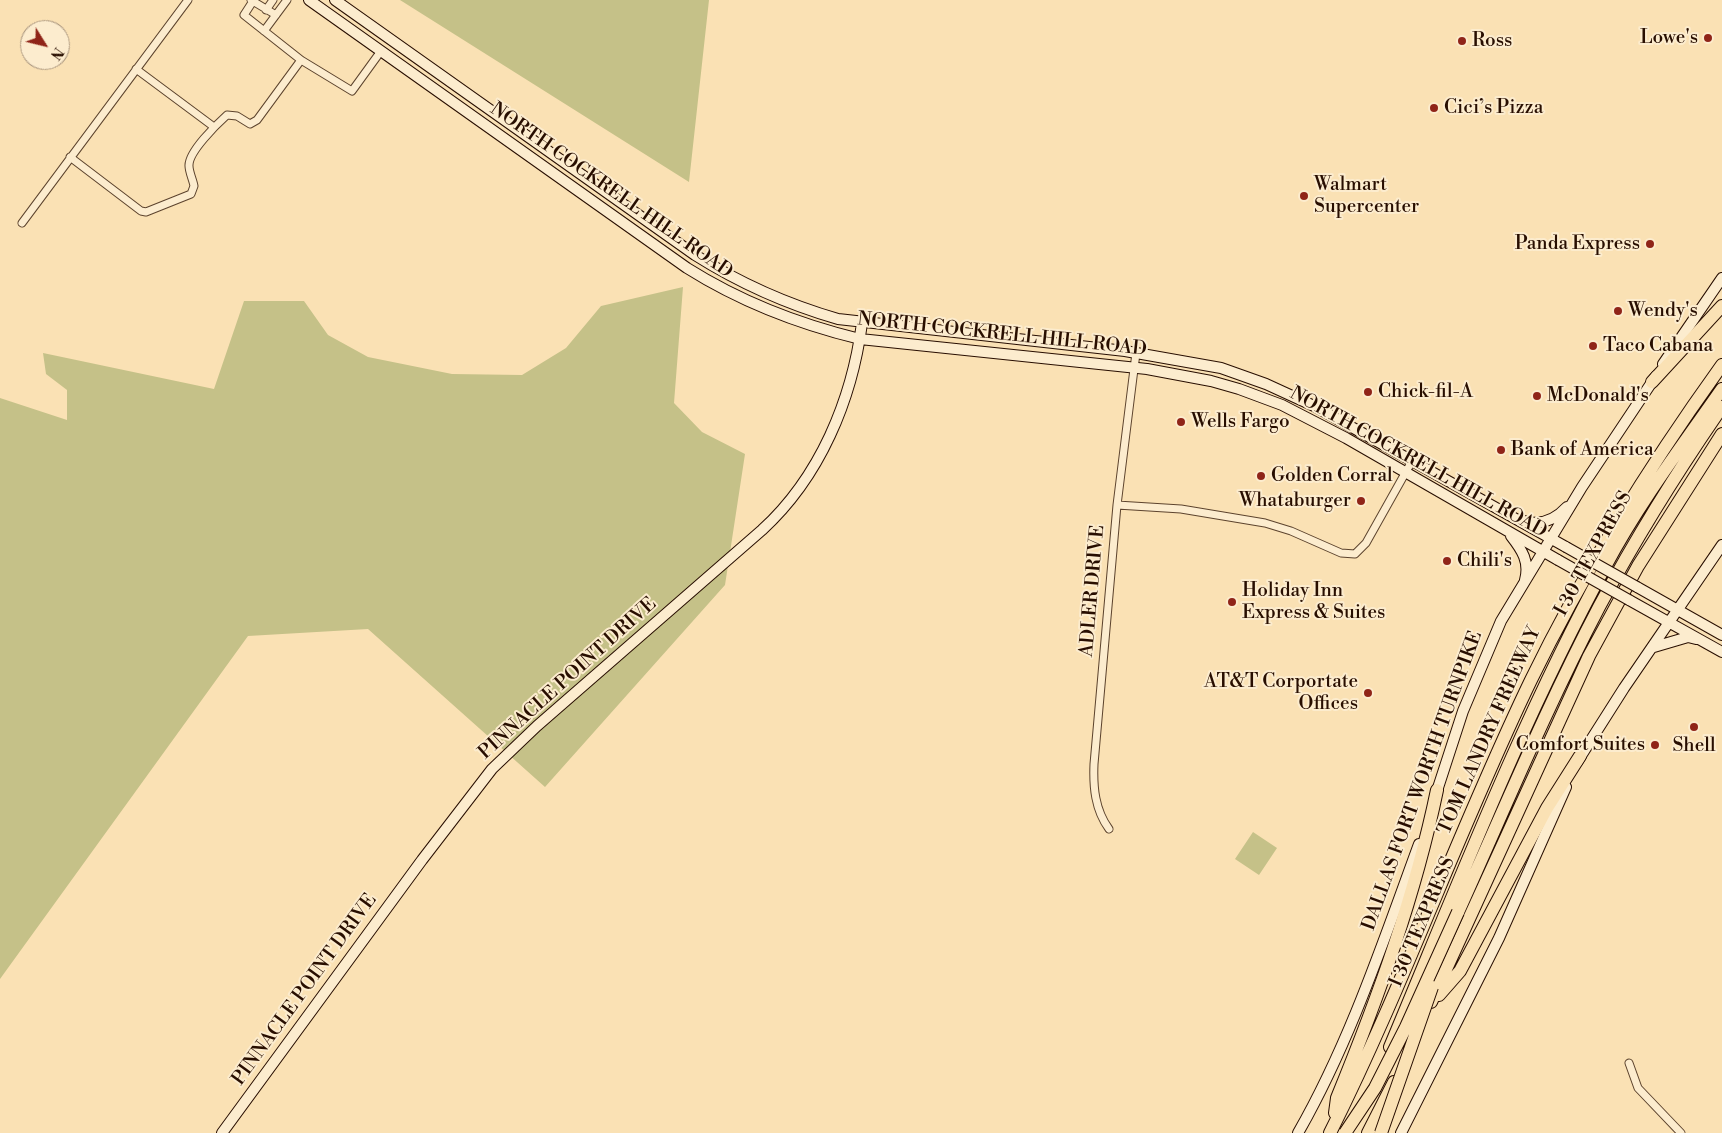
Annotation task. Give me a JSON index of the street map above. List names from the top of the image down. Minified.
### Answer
{"streets":{"highway":["I 30 TEXPRESS","TOM LANDRY FREEWAY"],"main road":["NORTH COCKRELL HILL ROAD","PINNACLE POINT DRIVE","DALLAS FORT WORTH TURNPIKE"],"street":["ADLER DRIVE"]},"crossings":[["NORTH COCKRELL HILL ROAD","ADLER DRIVE"],["NORTH COCKRELL HILL ROAD","PINNACLE POINT DRIVE"],["NORTH COCKRELL HILL ROAD","DALLAS FORT WORTH TURNPIKE"]],"places":["Lowe's","Ross","Cici’s Pizza","Walmart Supercenter","Panda Express","Wendy's","Taco Cabana","Chick-fil-A","McDonald's","Wells Fargo","Bank of America","Golden Corral","Whataburger","Chili's","Holiday Inn Express & Suites","AT&T Corportate Offices","Shell","Comfort Suites"],"north":"bottom right"}
